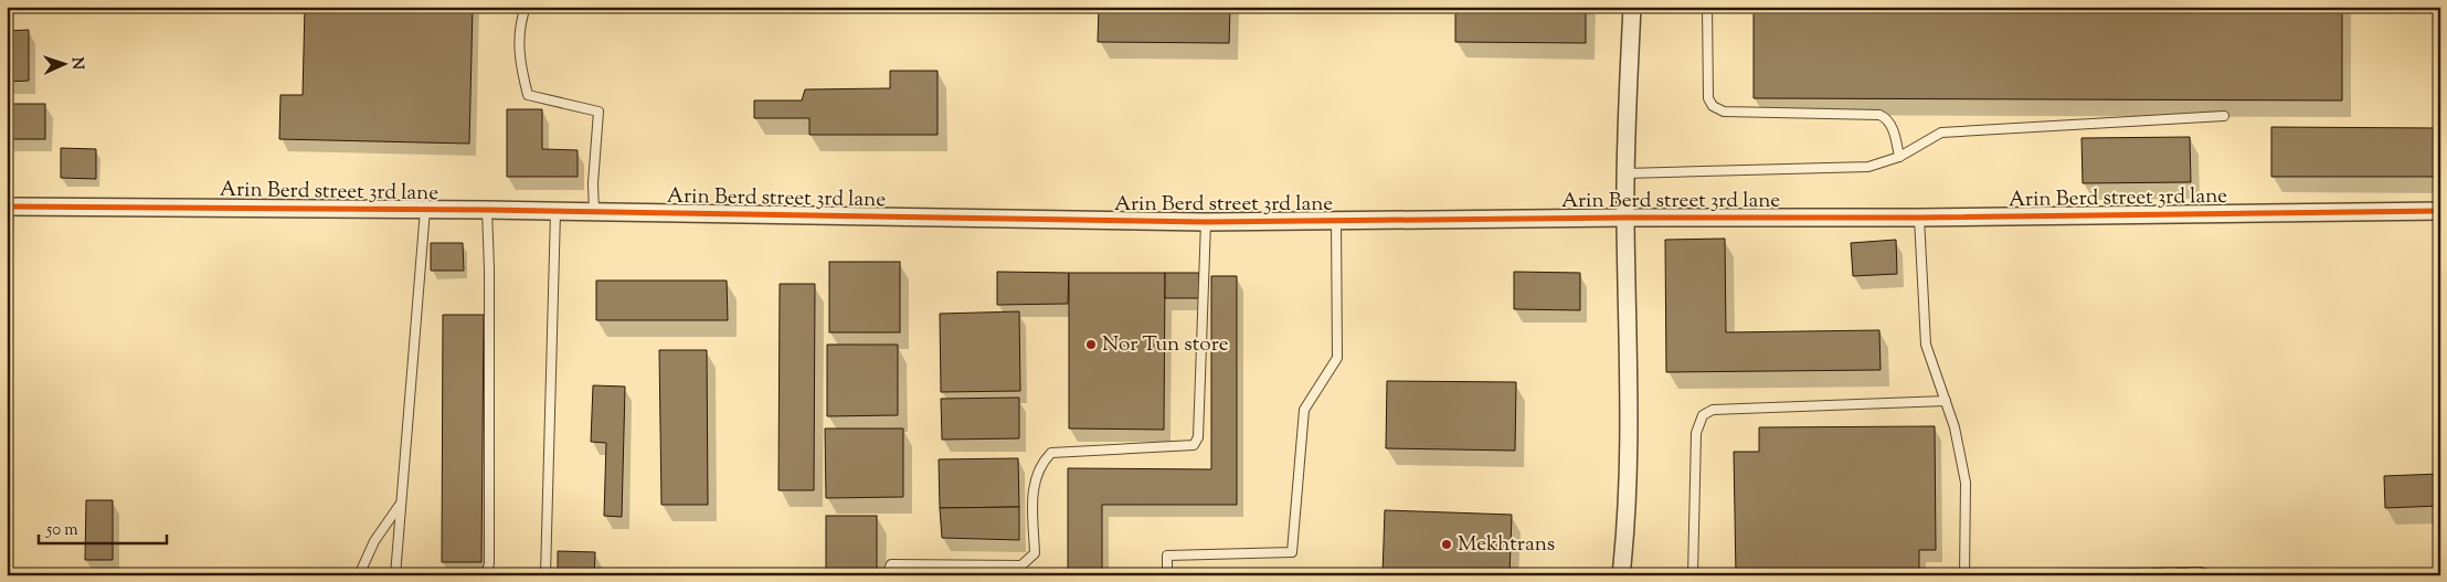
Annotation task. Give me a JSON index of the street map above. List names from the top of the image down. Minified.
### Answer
{"streets":{"street":["Arin Berd street 3rd lane"]},"places":["Nor Tun store","Mekhtrans"],"scale_bar":"50 m","north":"right"}
